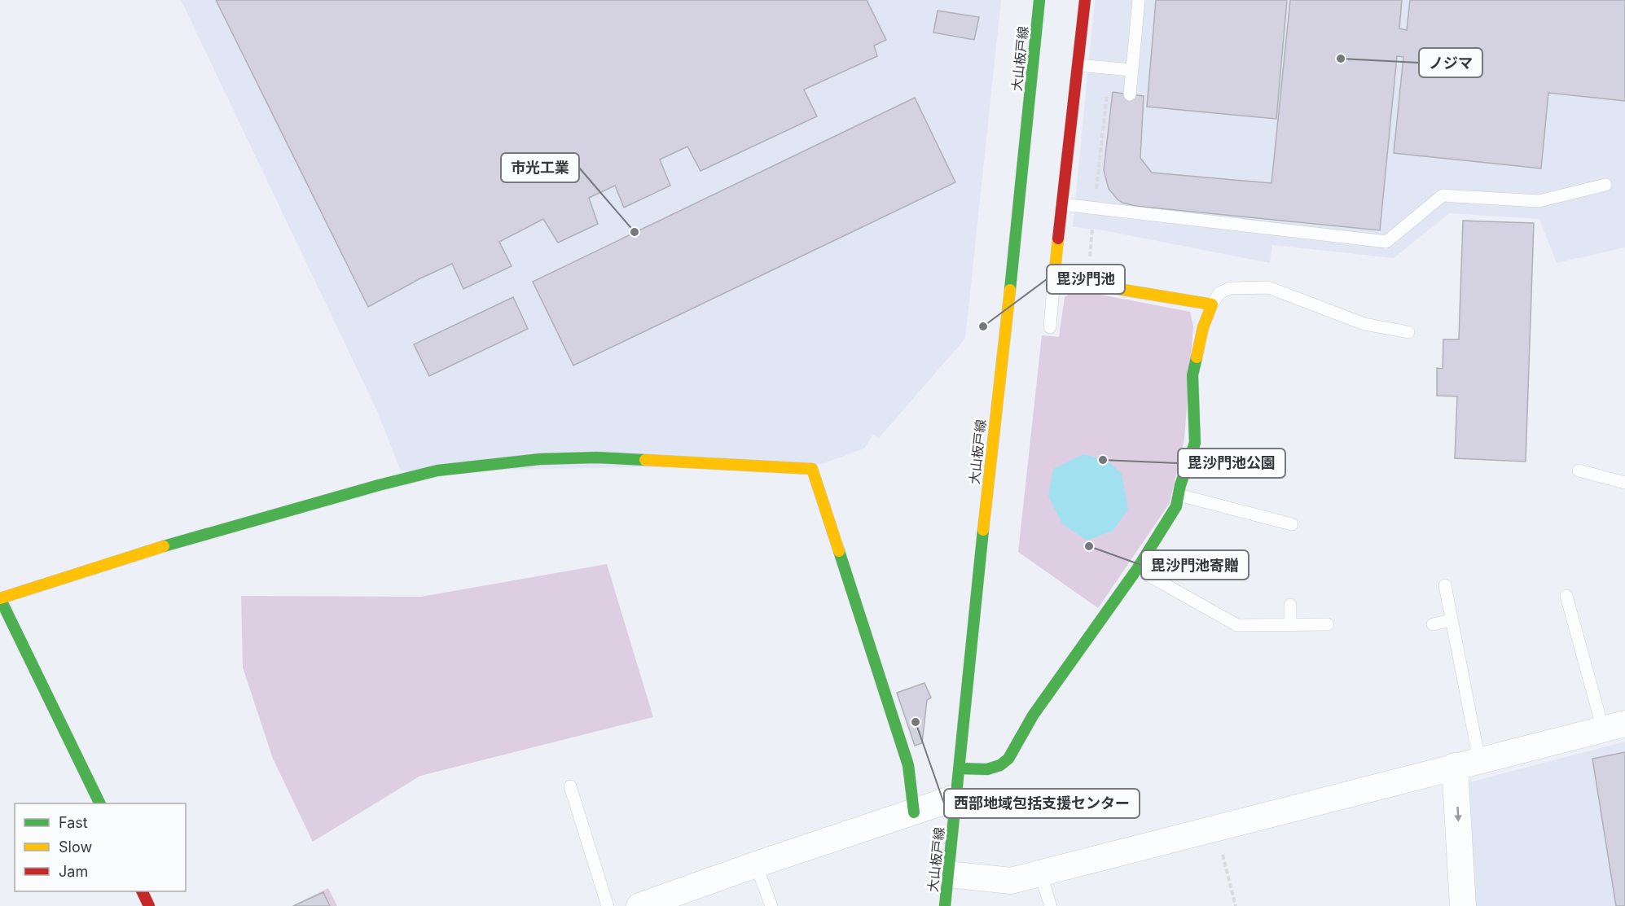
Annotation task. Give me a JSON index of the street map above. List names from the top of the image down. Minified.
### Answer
{"streets":{"street":["大山板戸線"]},"places":["ノジマ","市光工業","毘沙門池","毘沙門池公園","毘沙門池寄贈","西部地域包括支援センター"],"legend":["Fast","Slow","Jam"]}
